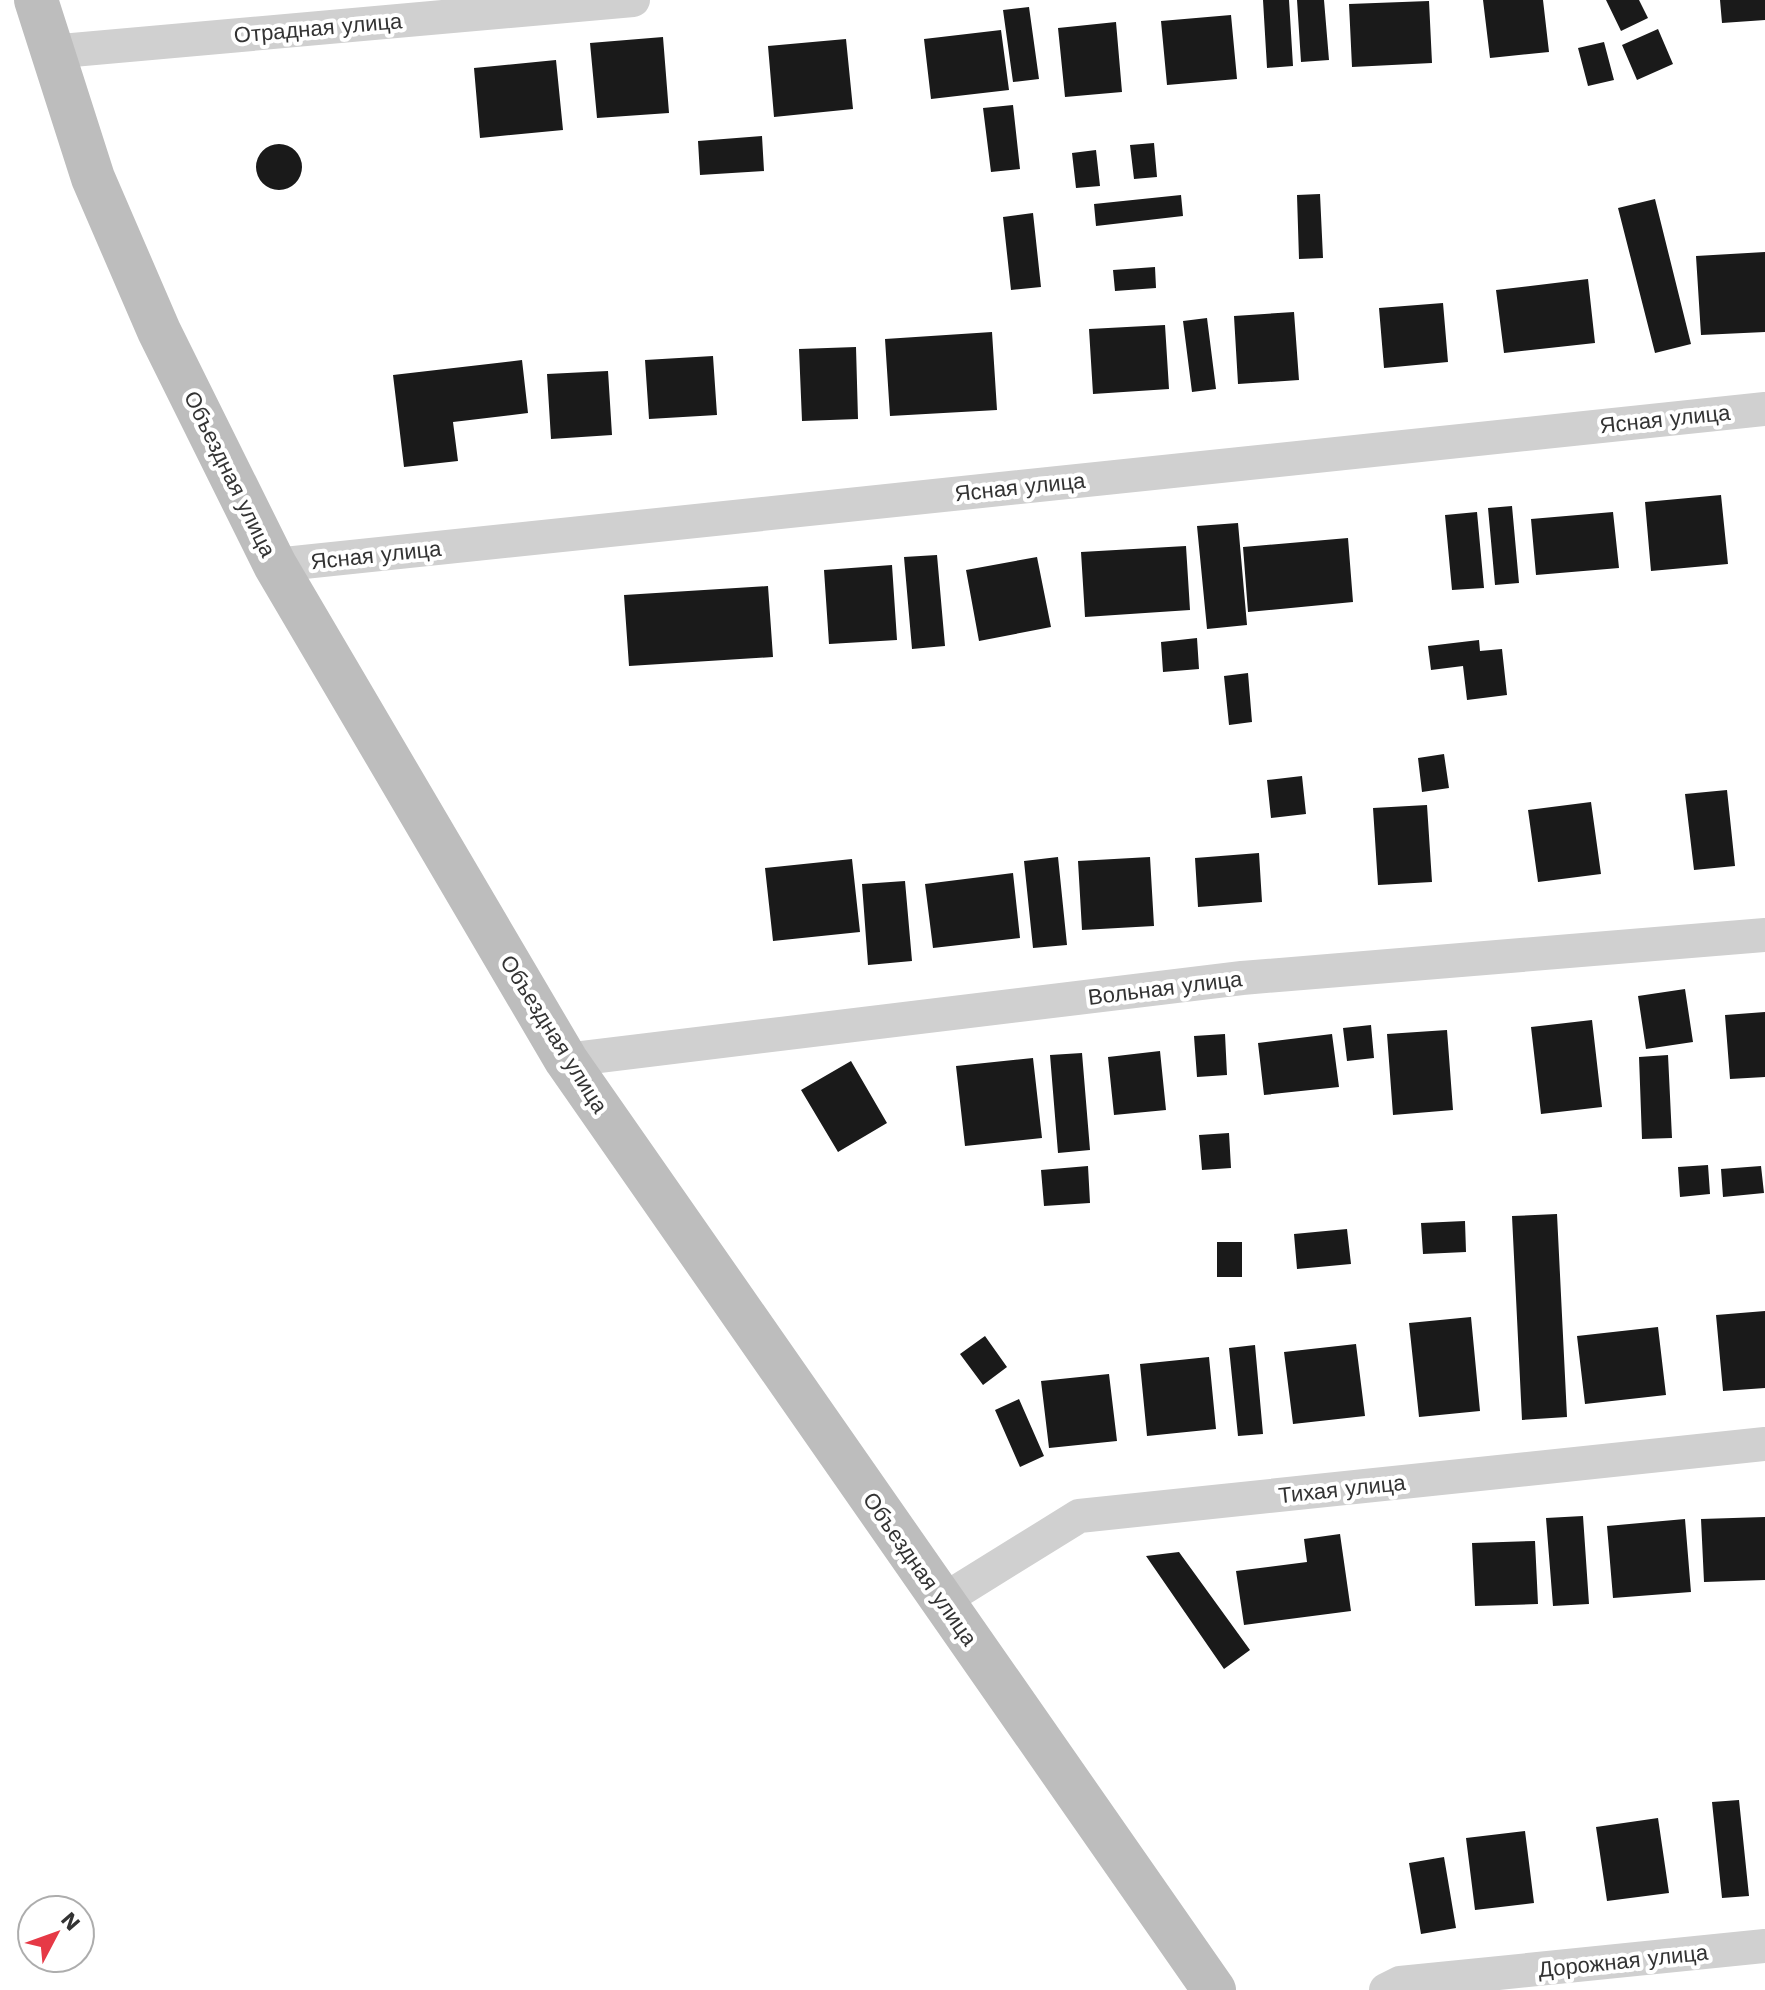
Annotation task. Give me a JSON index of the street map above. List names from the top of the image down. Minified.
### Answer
{"streets":{"main road":["Объездная улица"],"street":["Отрадная улица","Ясная улица","Вольная улица","Тихая улица","Дорожная улица"]},"crossings":[["Отрадная улица","Объездная улица"],["Ясная улица","Объездная улица"],["Объездная улица","Вольная улица"],["Объездная улица","Тихая улица"]],"north":"top right"}
